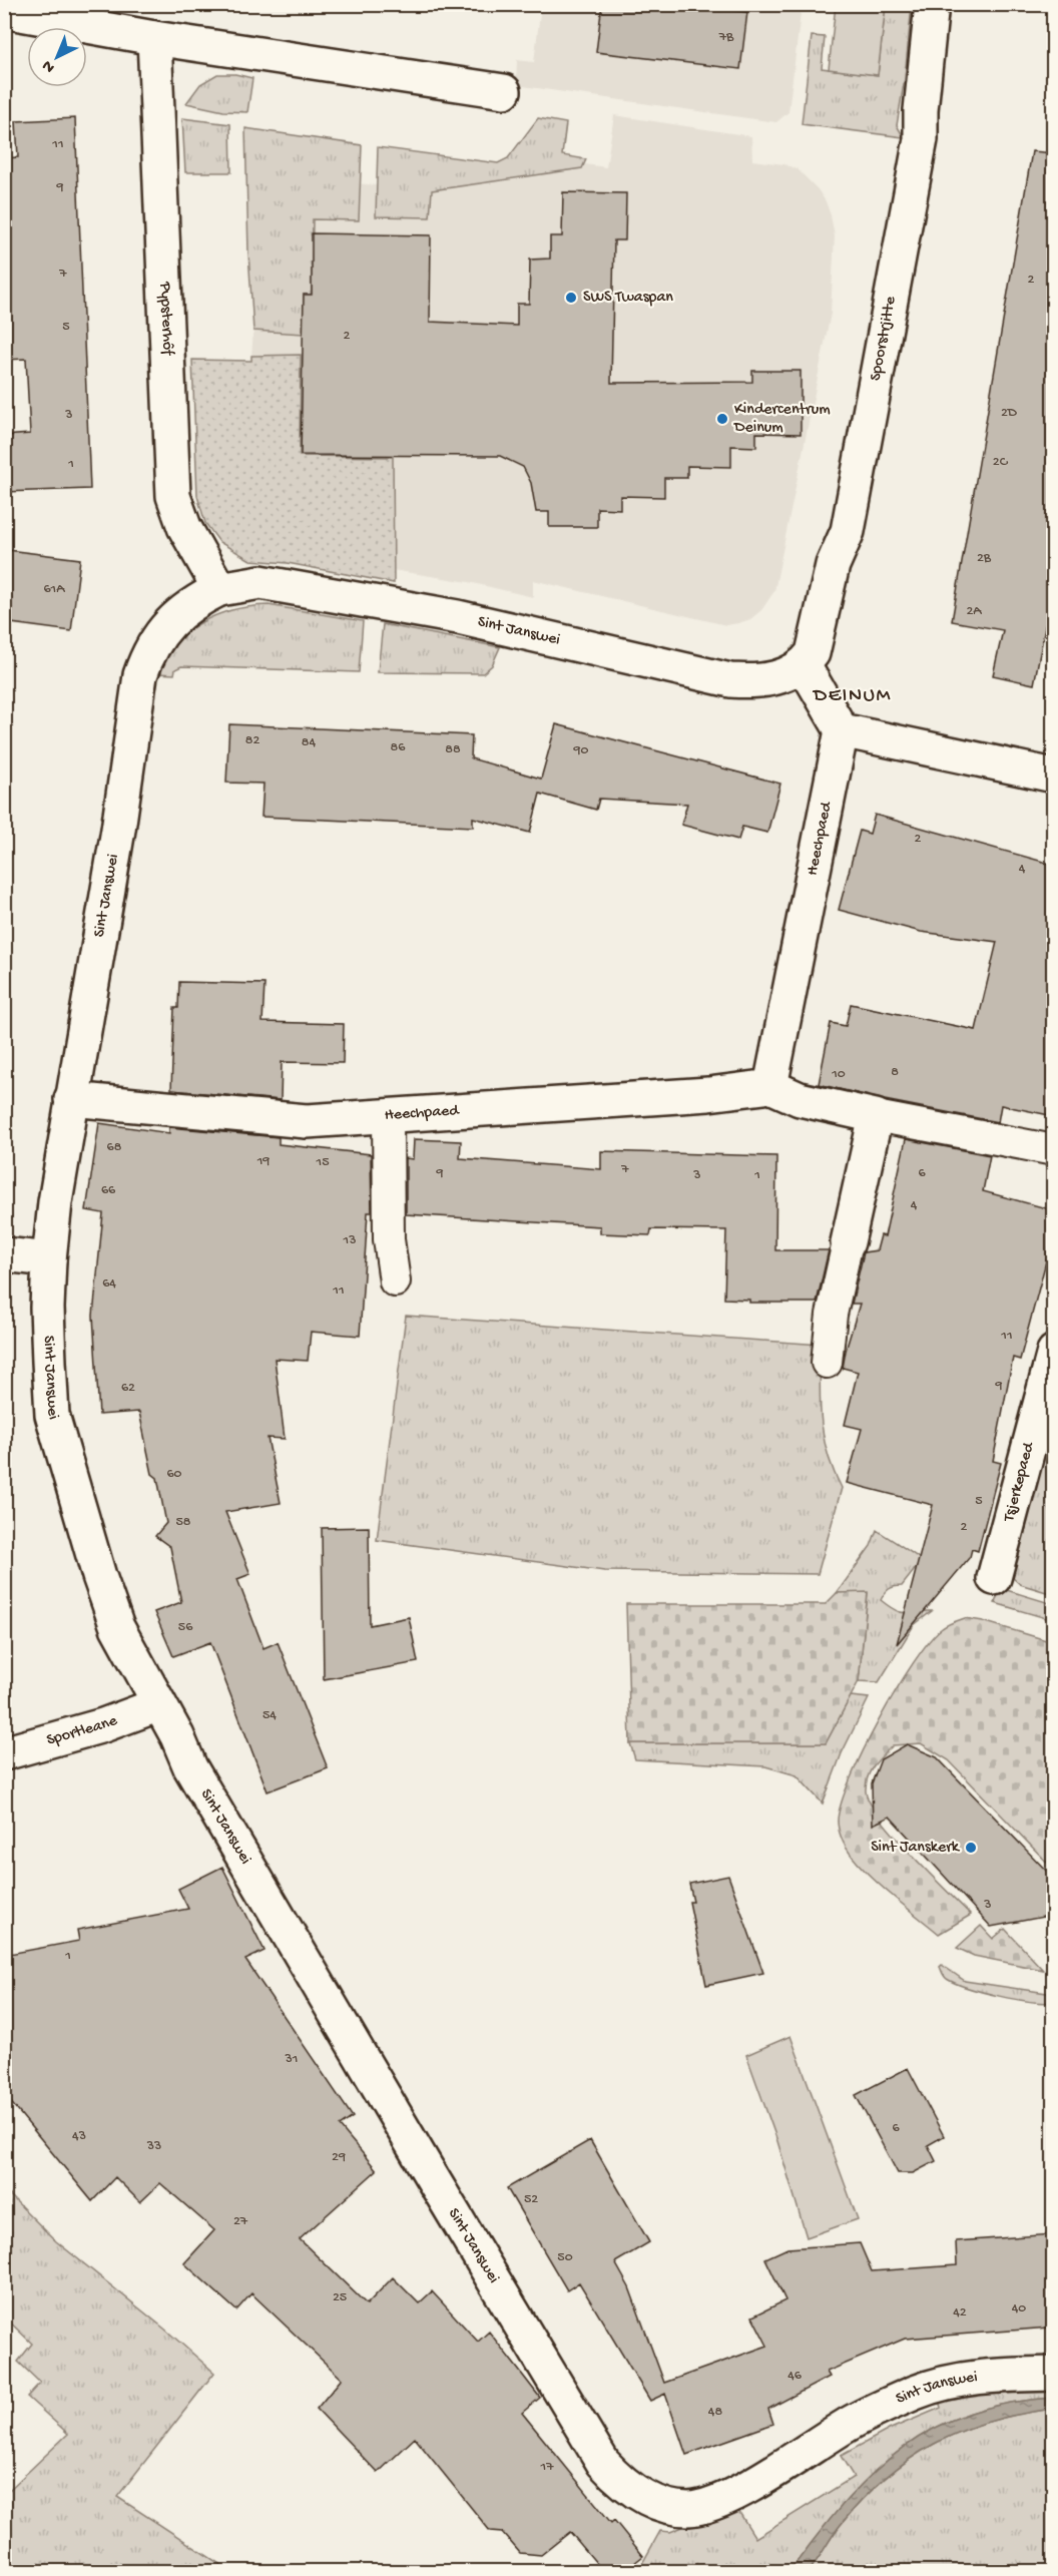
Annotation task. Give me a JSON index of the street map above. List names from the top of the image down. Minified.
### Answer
{"streets":{"street":["Pypsterhôf","Spoorstrjitte","Sint Janswei","Heechpaed","Tsjerkepaed","Sportleane"]},"crossings":[["Pypsterhôf","Sint Janswei"],["Spoorstrjitte","Sint Janswei"],["Sint Janswei","Heechpaed"],["Sint Janswei","Sportleane"]],"districts":["DEINUM"],"places":["SWS Twaspan","Kindercentrum Deinum","Sint Janskerk"],"house_numbers":["7B","11","9","7","2","5","2","2D","3","2C","1","2B","61A","2A","82","84","86","88","90","2","4","8","10","68","19","15","7","9","6","3","1","66","4","13","64","11","11","9","62","60","5","58","2","56","54","3","1","31","6","43","33","29","52","27","50","25","40","42","46","48","17"],"north":"bottom left"}
